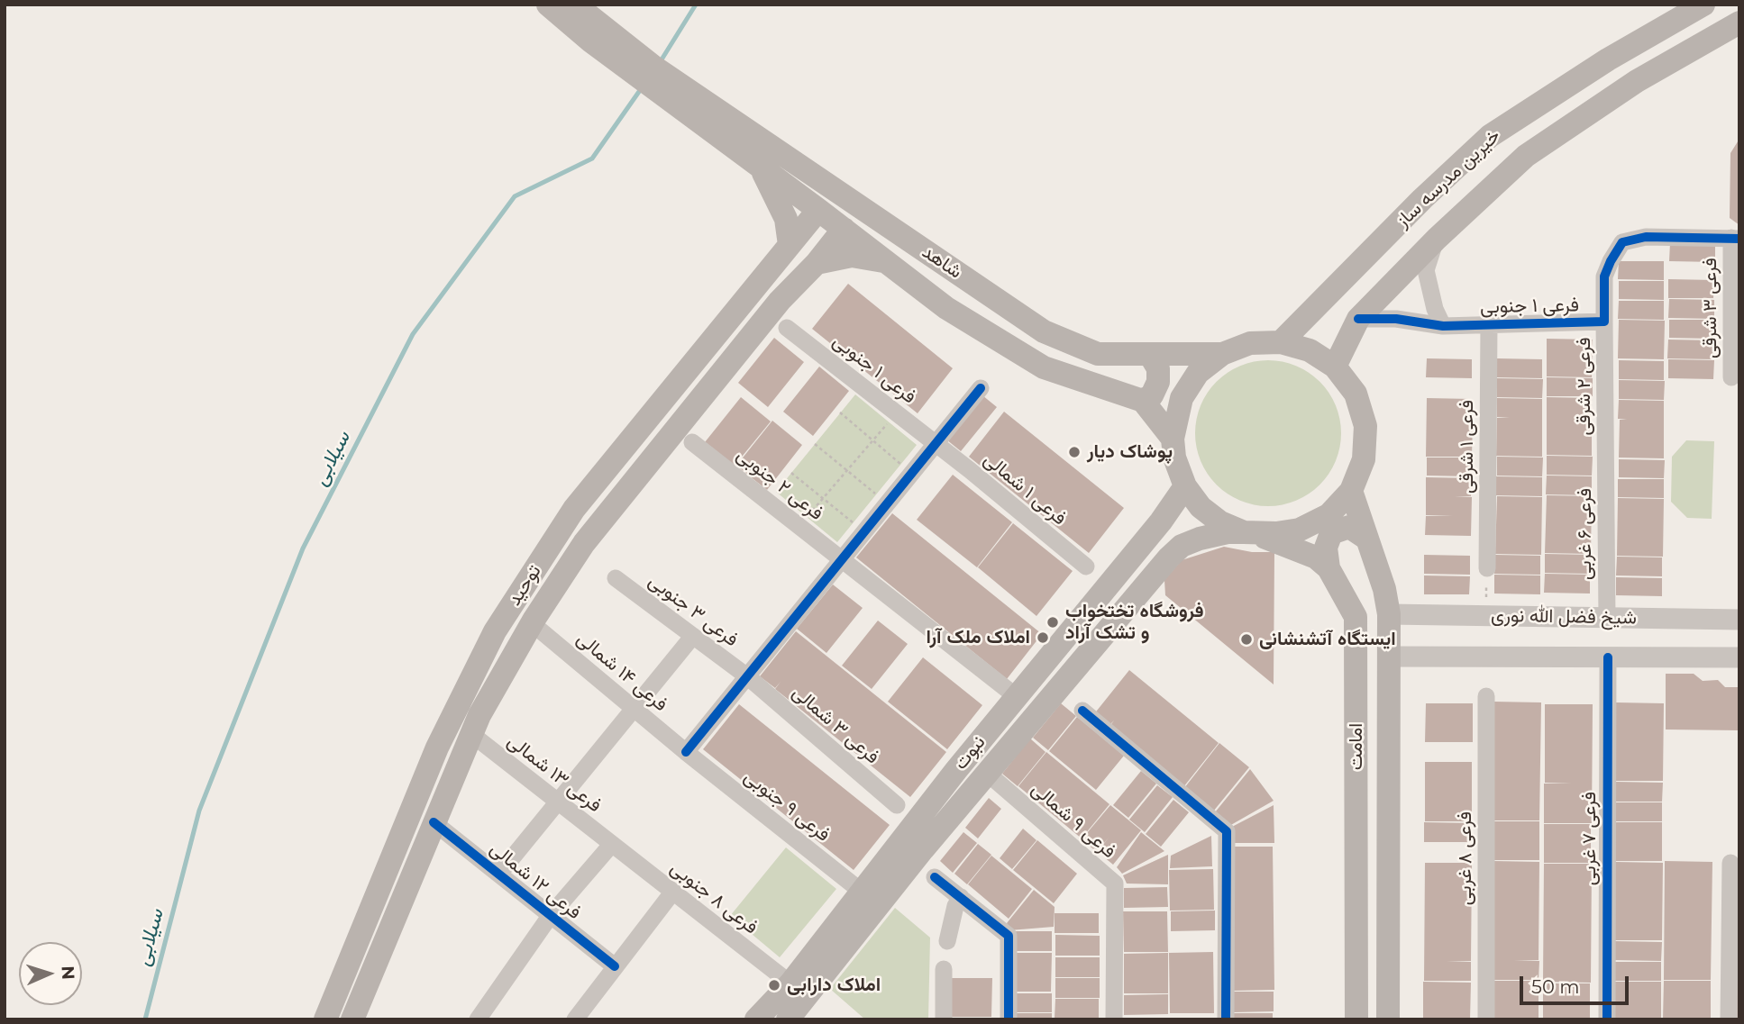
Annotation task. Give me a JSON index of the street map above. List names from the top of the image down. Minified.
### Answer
{"streets":{"main road":["خیرین مدرسه ساز","شاهد","توحید","امامت","نبوت"],"street":["فرعی ۱ جنوبی","فرعی ۳ شرقی","فرعی ۲ شرقی","فرعی ۱ شرقی","فرعی ۲ جنوبی","فرعی ۱ شمالی","فرعی ۶ غربی","فرعی ۳ جنوبی","شیخ فضل الله نوری","فرعی ۱۴ شمالی","فرعی ۳ شمالی","فرعی ۱۳ شمالی","فرعی ۹ جنوبی","فرعی ۹ شمالی","فرعی ۷ غربی","فرعی ۸ غربی","فرعی ۱۲ شمالی","فرعی ۸ جنوبی"]},"crossings":[["خیرین مدرسه ساز","شاهد"],["خیرین مدرسه ساز","فرعی ۱ جنوبی"],["خیرین مدرسه ساز","امامت"],["خیرین مدرسه ساز","نبوت"],["شاهد","توحید"],["شاهد","امامت"],["شاهد","نبوت"],["فرعی ۱ جنوبی","فرعی ۳ شرقی"],["فرعی ۱ جنوبی","فرعی ۲ شرقی"],["فرعی ۱ جنوبی","فرعی ۱ شرقی"],["فرعی ۱ جنوبی","فرعی ۱ شمالی"],["فرعی ۲ شرقی","فرعی ۶ غربی"],["فرعی ۲ جنوبی","نبوت"],["فرعی ۶ غربی","شیخ فضل الله نوری"],["توحید","فرعی ۱۴ شمالی"],["توحید","فرعی ۱۳ شمالی"],["توحید","فرعی ۱۲ شمالی"],["فرعی ۳ جنوبی","فرعی ۳ شمالی"],["شیخ فضل الله نوری","امامت"],["شیخ فضل الله نوری","فرعی ۷ غربی"],["فرعی ۱۴ شمالی","فرعی ۹ جنوبی"],["امامت","نبوت"],["نبوت","فرعی ۹ جنوبی"],["نبوت","فرعی ۹ شمالی"],["نبوت","فرعی ۸ جنوبی"],["فرعی ۱۳ شمالی","فرعی ۸ جنوبی"]],"water":["سیلابی"],"places":["پوشاک دیار","فروشگاه تختخواب و تشک آراد","املاک ملک آرا","ایستگاه آتشنشانی","املاک دارابی"],"scale_bar":"50 m","north":"right"}
